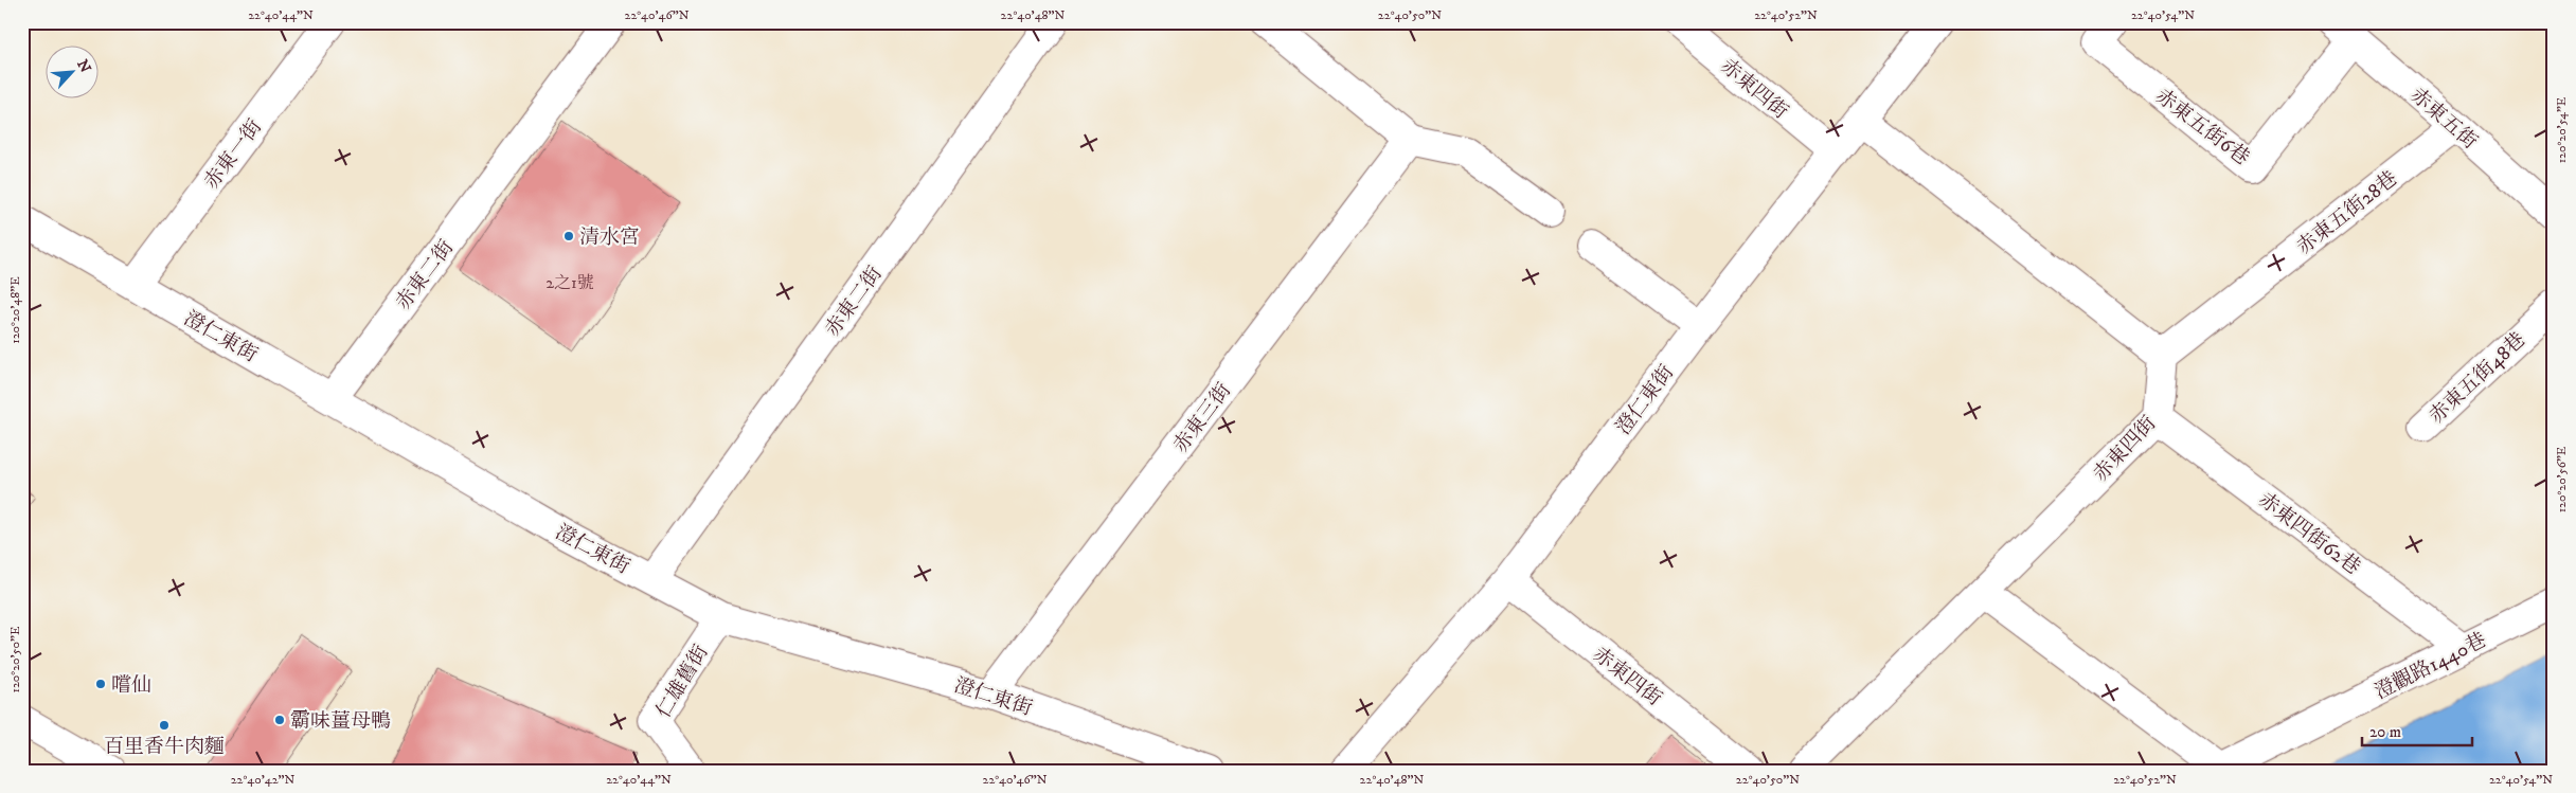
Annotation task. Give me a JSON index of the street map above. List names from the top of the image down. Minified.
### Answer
{"streets":{"street":["赤東四街","赤東五街","赤東五街6巷","赤東一街","赤東五街28巷","赤東二街","澄仁東街","赤東五街48巷","赤東三街","赤東四街62巷","澄觀路1440巷","仁雄舊街"]},"crossings":[["赤東四街","赤東五街28巷"],["赤東四街","澄仁東街"],["赤東四街","赤東四街62巷"],["赤東五街","赤東五街6巷"],["赤東五街","赤東五街28巷"],["赤東一街","澄仁東街"],["赤東二街","澄仁東街"],["澄仁東街","赤東三街"],["澄仁東街","仁雄舊街"],["赤東四街62巷","澄觀路1440巷"]],"places":["清水宮","嚐仙","霸味薑母鴨","百里香牛肉麵"],"house_numbers":["2之1號"],"scale_bar":"20 m","north":"top right","coordinates":["22°40'44\"N","22°40'46\"N","22°40'48\"N","22°40'50\"N","22°40'52\"N","22°40'54\"N","120°20'54\"E","120°20'48\"E","120°20'56\"E","120°20'50\"E","22°40'42\"N"]}
